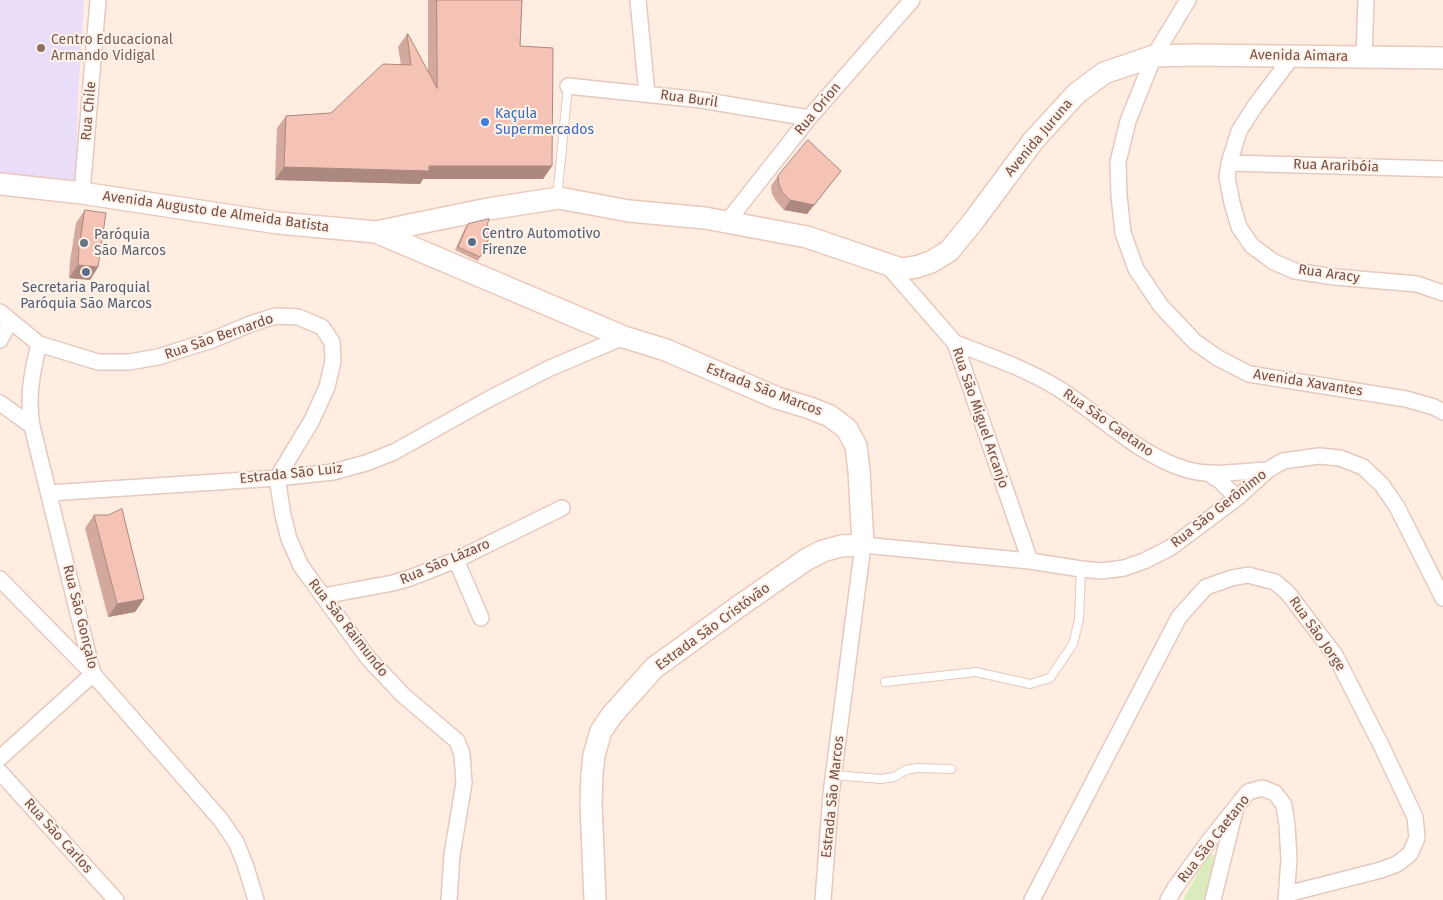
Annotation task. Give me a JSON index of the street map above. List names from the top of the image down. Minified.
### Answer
{"streets":{"main road":["Avenida Aimara","Avenida Juruna","Avenida Augusto de Almeida Batista","Estrada São Marcos","Estrada São Cristóvão"],"street":["Rua Buril","Rua Orion","Rua Chile","Rua Araribóia","Rua Aracy","Rua São Bernardo","Avenida Xavantes","Rua São Miguel Arcanjo","Rua São Caetano","Estrada São Luiz","Rua São Gerônimo","Rua São Lázaro","Rua São Gonçalo","Rua São Raimundo","Rua São Jorge","Rua São Carlos"]},"crossings":[["Avenida Aimara","Avenida Juruna"],["Avenida Aimara","Rua Aracy"],["Avenida Aimara","Avenida Xavantes"],["Rua Buril","Rua Orion"],["Rua Orion","Avenida Augusto de Almeida Batista"],["Rua Chile","Avenida Augusto de Almeida Batista"],["Avenida Juruna","Avenida Xavantes"],["Avenida Juruna","Rua São Miguel Arcanjo"],["Rua Araribóia","Rua Aracy"],["Avenida Augusto de Almeida Batista","Estrada São Marcos"],["Rua São Bernardo","Estrada São Luiz"],["Rua São Bernardo","Rua São Gonçalo"],["Rua São Bernardo","Rua São Raimundo"],["Estrada São Marcos","Estrada São Luiz"],["Estrada São Marcos","Rua São Gerônimo"],["Estrada São Marcos","Estrada São Cristóvão"],["Rua São Miguel Arcanjo","Rua São Caetano"],["Rua São Miguel Arcanjo","Rua São Gerônimo"],["Rua São Caetano","Rua São Gerônimo"],["Rua São Caetano","Rua São Jorge"],["Estrada São Luiz","Rua São Gonçalo"],["Estrada São Luiz","Rua São Raimundo"],["Rua São Gerônimo","Estrada São Cristóvão"],["Rua São Lázaro","Rua São Raimundo"]],"places":["Centro Educacional Armando Vidigal","Kaçula Supermercados","Centro Automotivo Firenze","Paróquia São Marcos","Secretaria Paroquial Paróquia São Marcos"]}
